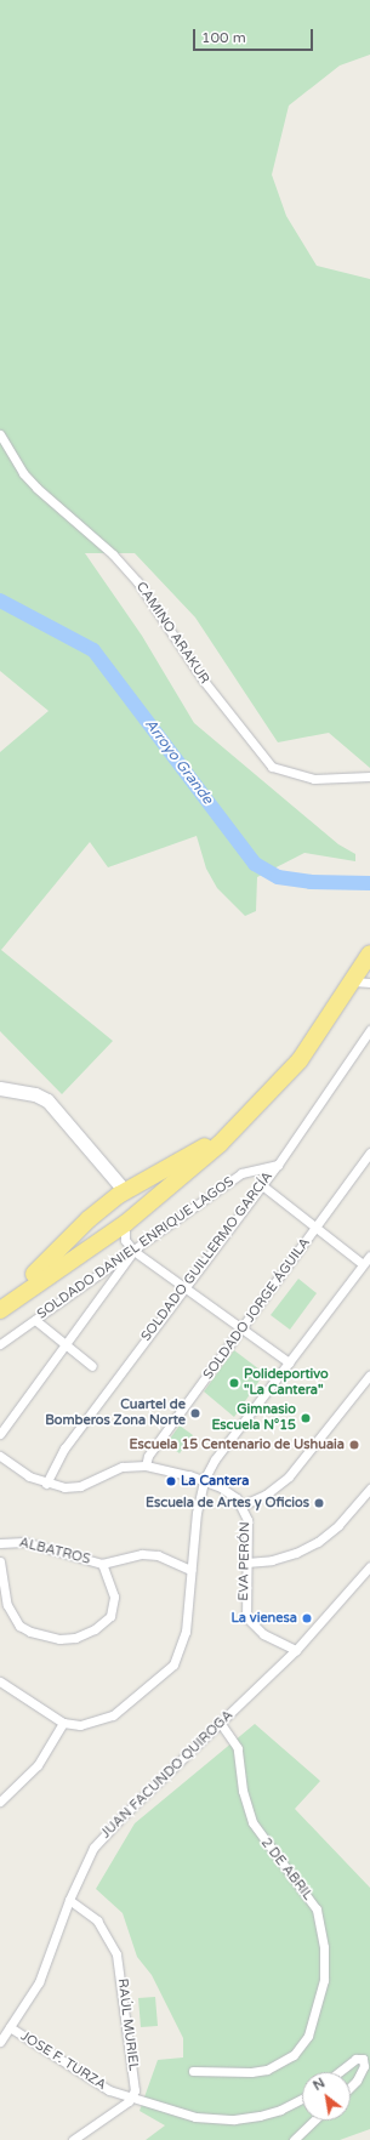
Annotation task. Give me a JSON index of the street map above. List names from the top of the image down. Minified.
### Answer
{"streets":{"street":["CAMINO ARAKUR","SOLDADO DANIEL ENRIQUE LAGOS","SOLDADO GUILLERMO GARCÍA","SOLDADO JORGE ÁGUILA","ALBATROS","EVA PERÓN","JUAN FACUNDO QUIROGA","2 DE ABRIL","RAÚL MURIEL","JOSE F. TURZA"]},"crossings":[["SOLDADO DANIEL ENRIQUE LAGOS","SOLDADO GUILLERMO GARCÍA"],["SOLDADO GUILLERMO GARCÍA","EVA PERÓN"],["SOLDADO JORGE ÁGUILA","EVA PERÓN"],["EVA PERÓN","JUAN FACUNDO QUIROGA"],["JUAN FACUNDO QUIROGA","2 DE ABRIL"],["JUAN FACUNDO QUIROGA","RAÚL MURIEL"],["JUAN FACUNDO QUIROGA","JOSE F. TURZA"],["RAÚL MURIEL","JOSE F. TURZA"]],"water":["Arroyo Grande"],"places":["Polideportivo \"La Cantera\"","Cuartel de Bomberos Zona Norte","Gimnasio Escuela N°15","Escuela 15 Centenario de Ushuaia","La Cantera","Escuela de Artes y Oficios","La vienesa"],"scale_bar":"100 m","north":"top left"}
